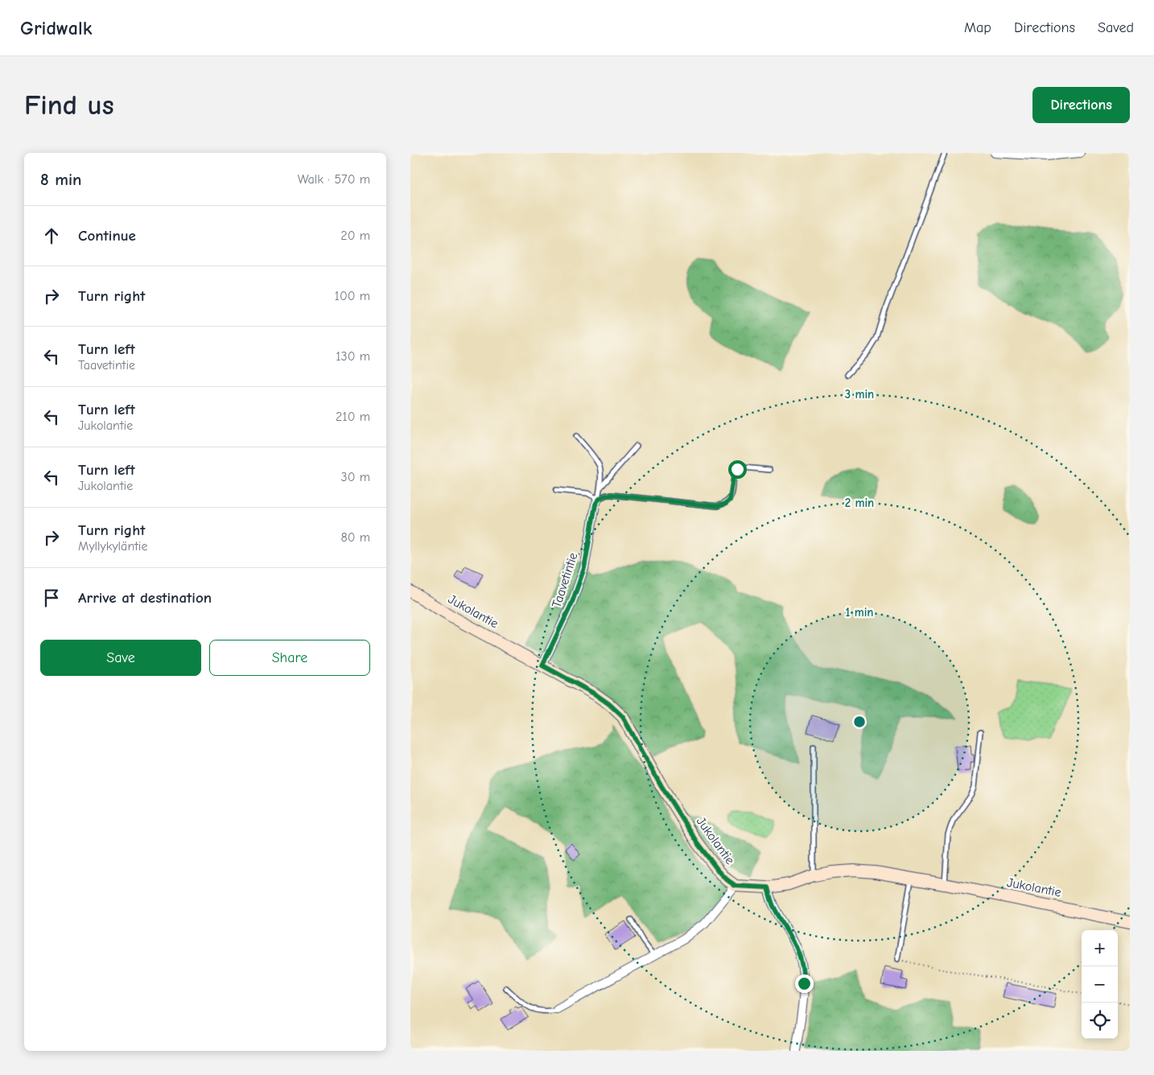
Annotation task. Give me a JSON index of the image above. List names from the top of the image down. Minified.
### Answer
{"streets":{"street":["Taavetintie","Jukolantie"]},"crossings":[["Taavetintie","Jukolantie"]],"page":{"header":"Gridwalk","nav":["Map","Directions","Saved"],"buttons":["Directions",["Save","Share"]],"title":"Find us","heading":["8 min","Walk · 570 m"],"list":[["Continue","20 m"],["Turn right","100 m"],["Turn left","Taavetintie","130 m"],["Turn left","Jukolantie","210 m"],["Turn left","Jukolantie","30 m"],["Turn right","Myllykyläntie","80 m"],"Arrive at destination"],"map_buttons":["+","−"]},"rings":["3 min","2 min","1 min"]}
